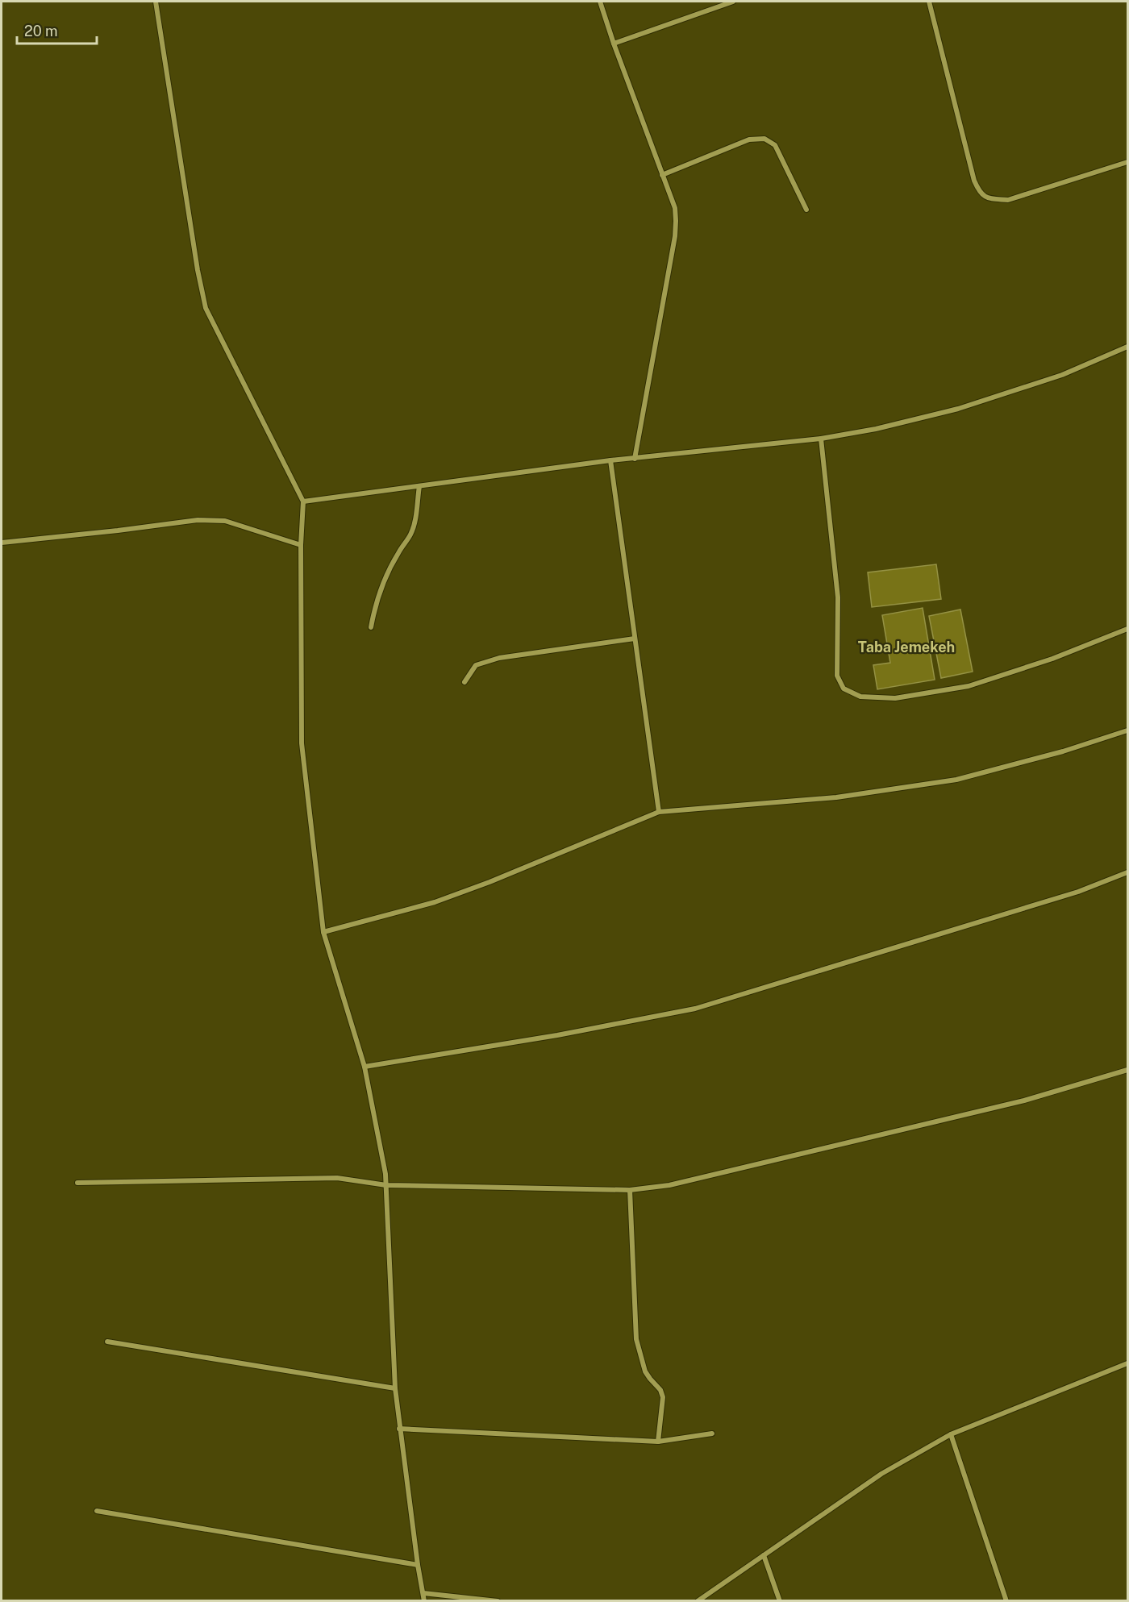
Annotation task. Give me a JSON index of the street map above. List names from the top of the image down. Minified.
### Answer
{"districts":["Taba Jemekeh"],"scale_bar":"20 m"}
